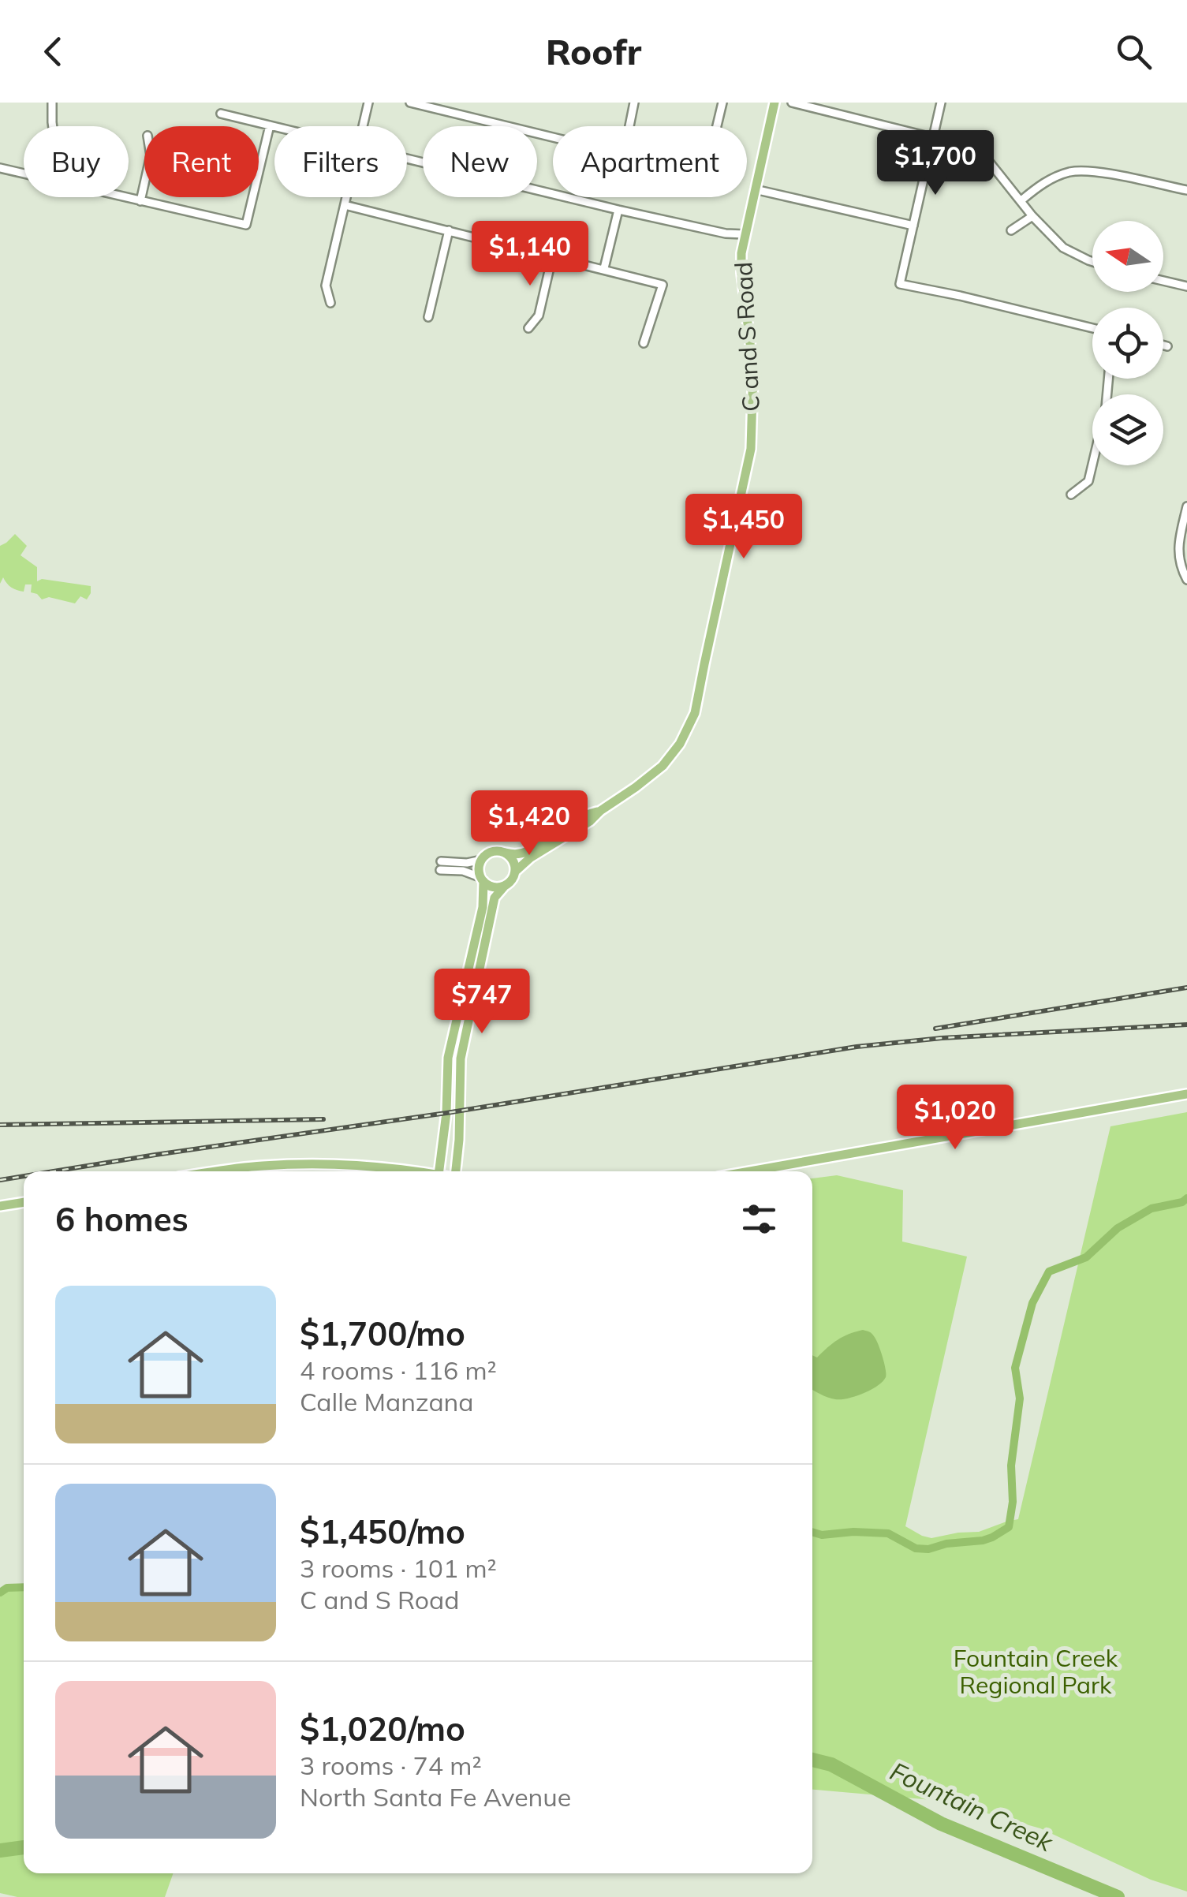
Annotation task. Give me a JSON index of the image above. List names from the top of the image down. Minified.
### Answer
{"streets":{"main road":["C and S Road"]},"water":["Fountain Creek"],"parks":["Fountain Creek Regional Park"],"north":"left","page":{"header":"Roofr","chip":["Buy","Rent","Filters","New","Apartment"],"price":["$1,700","$1,140","$1,450","$1,420","$747","$1,020"],"heading":"6 homes","list":[{"name":"$1,700/mo","note":"4 rooms · 116 m² · Calle Manzana"},{"name":"$1,450/mo","note":"3 rooms · 101 m² · C and S Road"},{"name":"$1,020/mo","note":"3 rooms · 74 m² · North Santa Fe Avenue"}]}}
